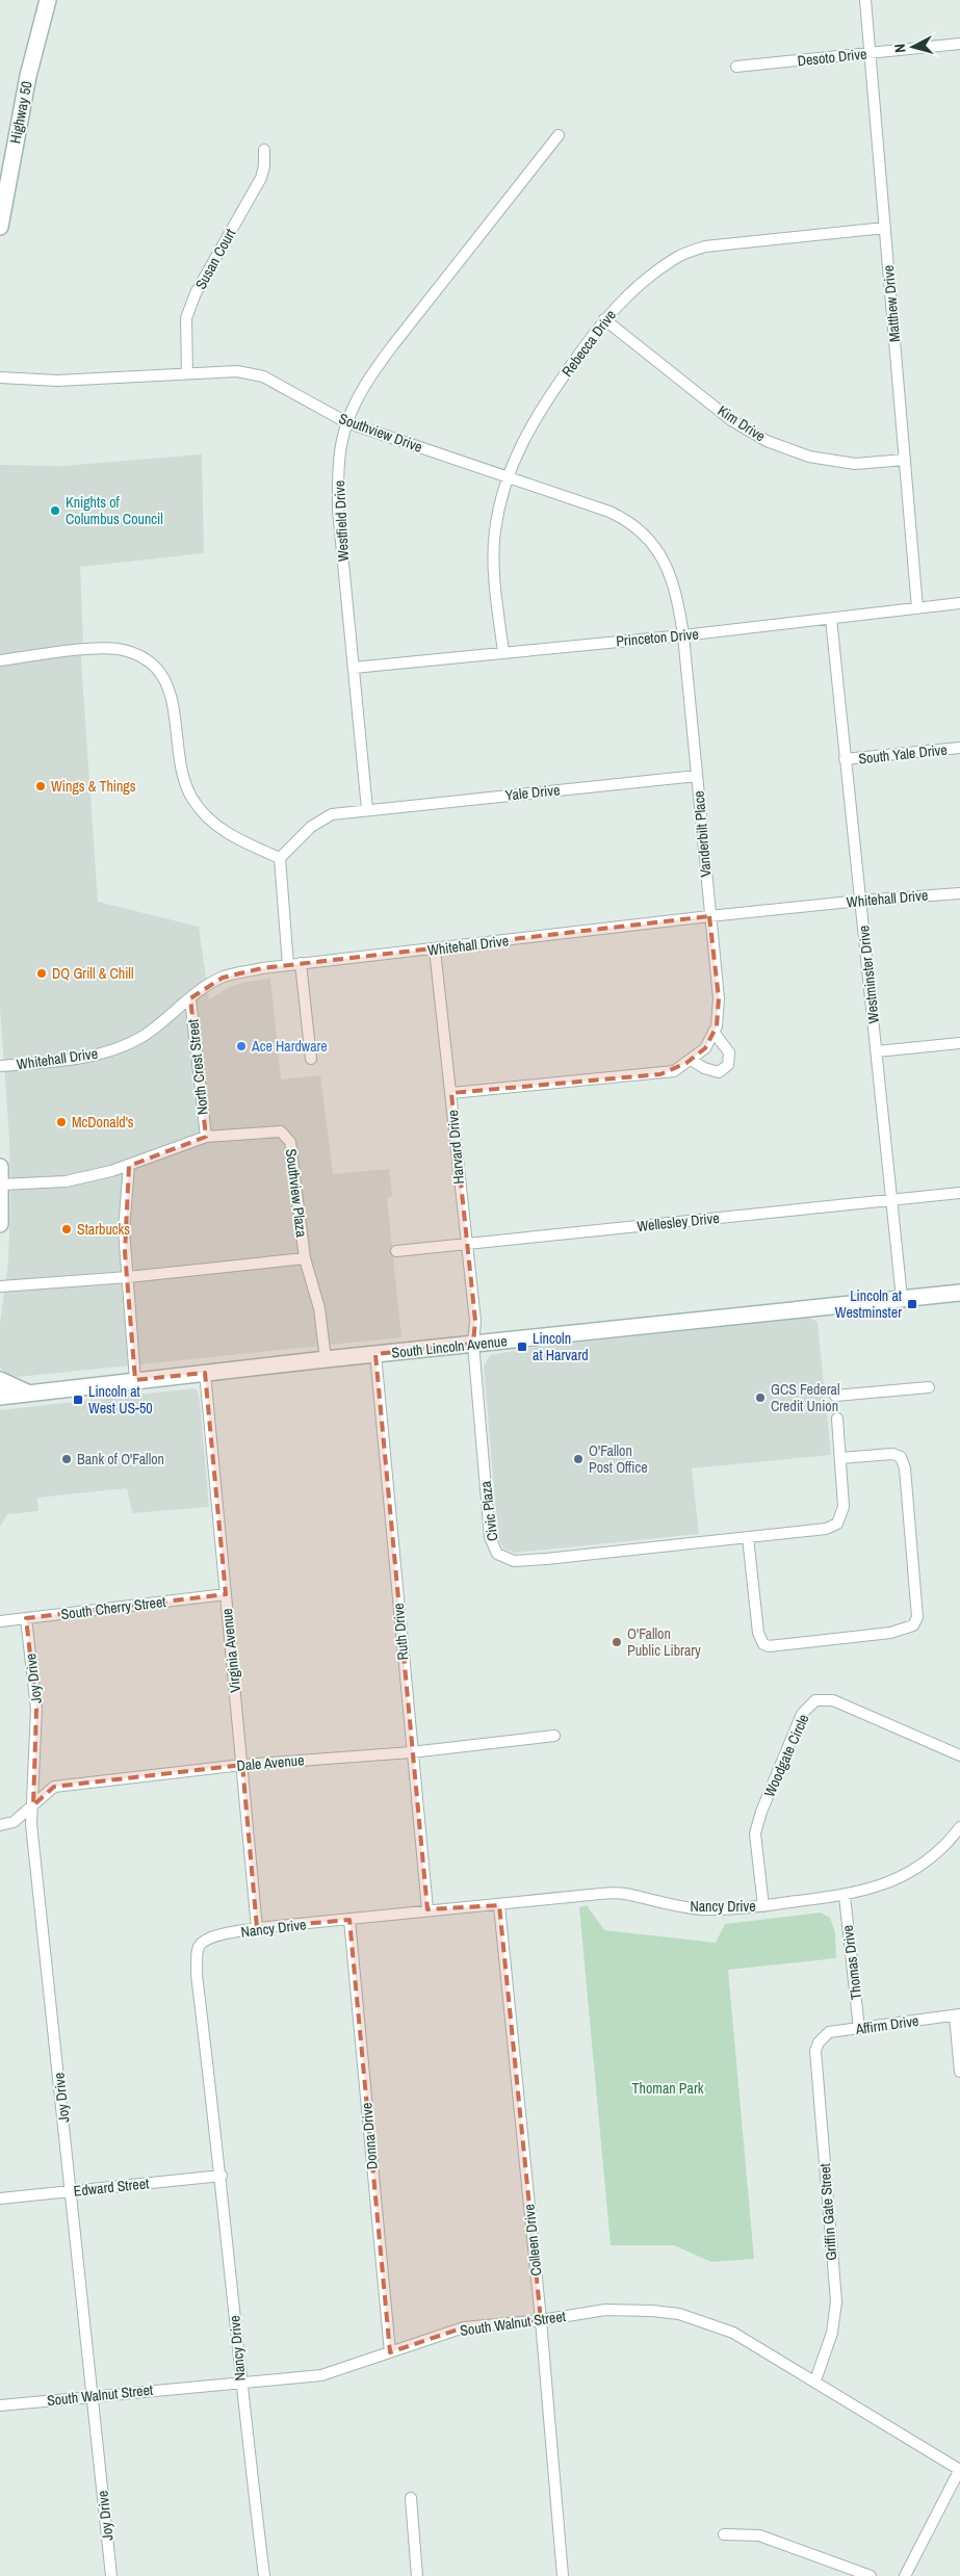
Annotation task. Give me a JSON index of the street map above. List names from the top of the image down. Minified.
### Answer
{"streets":{"main road":["Highway 50","South Lincoln Avenue"],"street":["Desoto Drive","Susan Court","Matthew Drive","Rebecca Drive","Kim Drive","Southview Drive","Westfield Drive","Princeton Drive","South Yale Drive","Yale Drive","Vanderbilt Place","Whitehall Drive","Westminster Drive","North Crest Street","Harvard Drive","Southview Plaza","Wellesley Drive","Civic Plaza","South Cherry Street","Ruth Drive","Virginia Avenue","Joy Drive","Woodgate Circle","Dale Avenue","Nancy Drive","Thomas Drive","Affirm Drive","Donna Drive","Edward Street","Griffin Gate Street","Colleen Drive","South Walnut Street"]},"crossings":[["Desoto Drive","Matthew Drive"],["Susan Court","Southview Drive"],["Matthew Drive","Rebecca Drive"],["Matthew Drive","Kim Drive"],["Matthew Drive","Princeton Drive"],["Rebecca Drive","Kim Drive"],["Rebecca Drive","Southview Drive"],["Rebecca Drive","Princeton Drive"],["Southview Drive","Westfield Drive"],["Southview Drive","Princeton Drive"],["Southview Drive","Vanderbilt Place"],["Westfield Drive","Princeton Drive"],["Westfield Drive","Yale Drive"],["Princeton Drive","Vanderbilt Place"],["Princeton Drive","Westminster Drive"],["South Yale Drive","Westminster Drive"],["Yale Drive","Vanderbilt Place"],["Vanderbilt Place","Whitehall Drive"],["Vanderbilt Place","Harvard Drive"],["Whitehall Drive","Westminster Drive"],["Whitehall Drive","North Crest Street"],["Whitehall Drive","Harvard Drive"],["Westminster Drive","Wellesley Drive"],["Westminster Drive","South Lincoln Avenue"],["North Crest Street","Southview Plaza"],["Harvard Drive","Wellesley Drive"],["Harvard Drive","South Lincoln Avenue"],["Harvard Drive","Civic Plaza"],["Southview Plaza","South Lincoln Avenue"],["South Lincoln Avenue","Civic Plaza"],["South Lincoln Avenue","Ruth Drive"],["South Lincoln Avenue","Virginia Avenue"],["South Cherry Street","Virginia Avenue"],["South Cherry Street","Joy Drive"],["Ruth Drive","Dale Avenue"],["Ruth Drive","Nancy Drive"],["Virginia Avenue","Dale Avenue"],["Virginia Avenue","Nancy Drive"],["Joy Drive","Dale Avenue"],["Joy Drive","Edward Street"],["Joy Drive","South Walnut Street"],["Woodgate Circle","Nancy Drive"],["Nancy Drive","Thomas Drive"],["Nancy Drive","Donna Drive"],["Nancy Drive","Edward Street"],["Nancy Drive","Colleen Drive"],["Nancy Drive","South Walnut Street"],["Thomas Drive","Affirm Drive"],["Affirm Drive","Griffin Gate Street"],["Donna Drive","South Walnut Street"],["Griffin Gate Street","South Walnut Street"],["Colleen Drive","South Walnut Street"]],"parks":["Thoman Park"],"places":{"other":["Knights of Columbus Council","Wings & Things","DQ Grill & Chill","Ace Hardware","McDonald's","Starbucks","GCS Federal Credit Union","Bank of O'Fallon","O'Fallon Post Office","O'Fallon Public Library"],"transit":["Lincoln at Westminster","Lincoln at Harvard","Lincoln at West US-50"]},"north":"left"}
